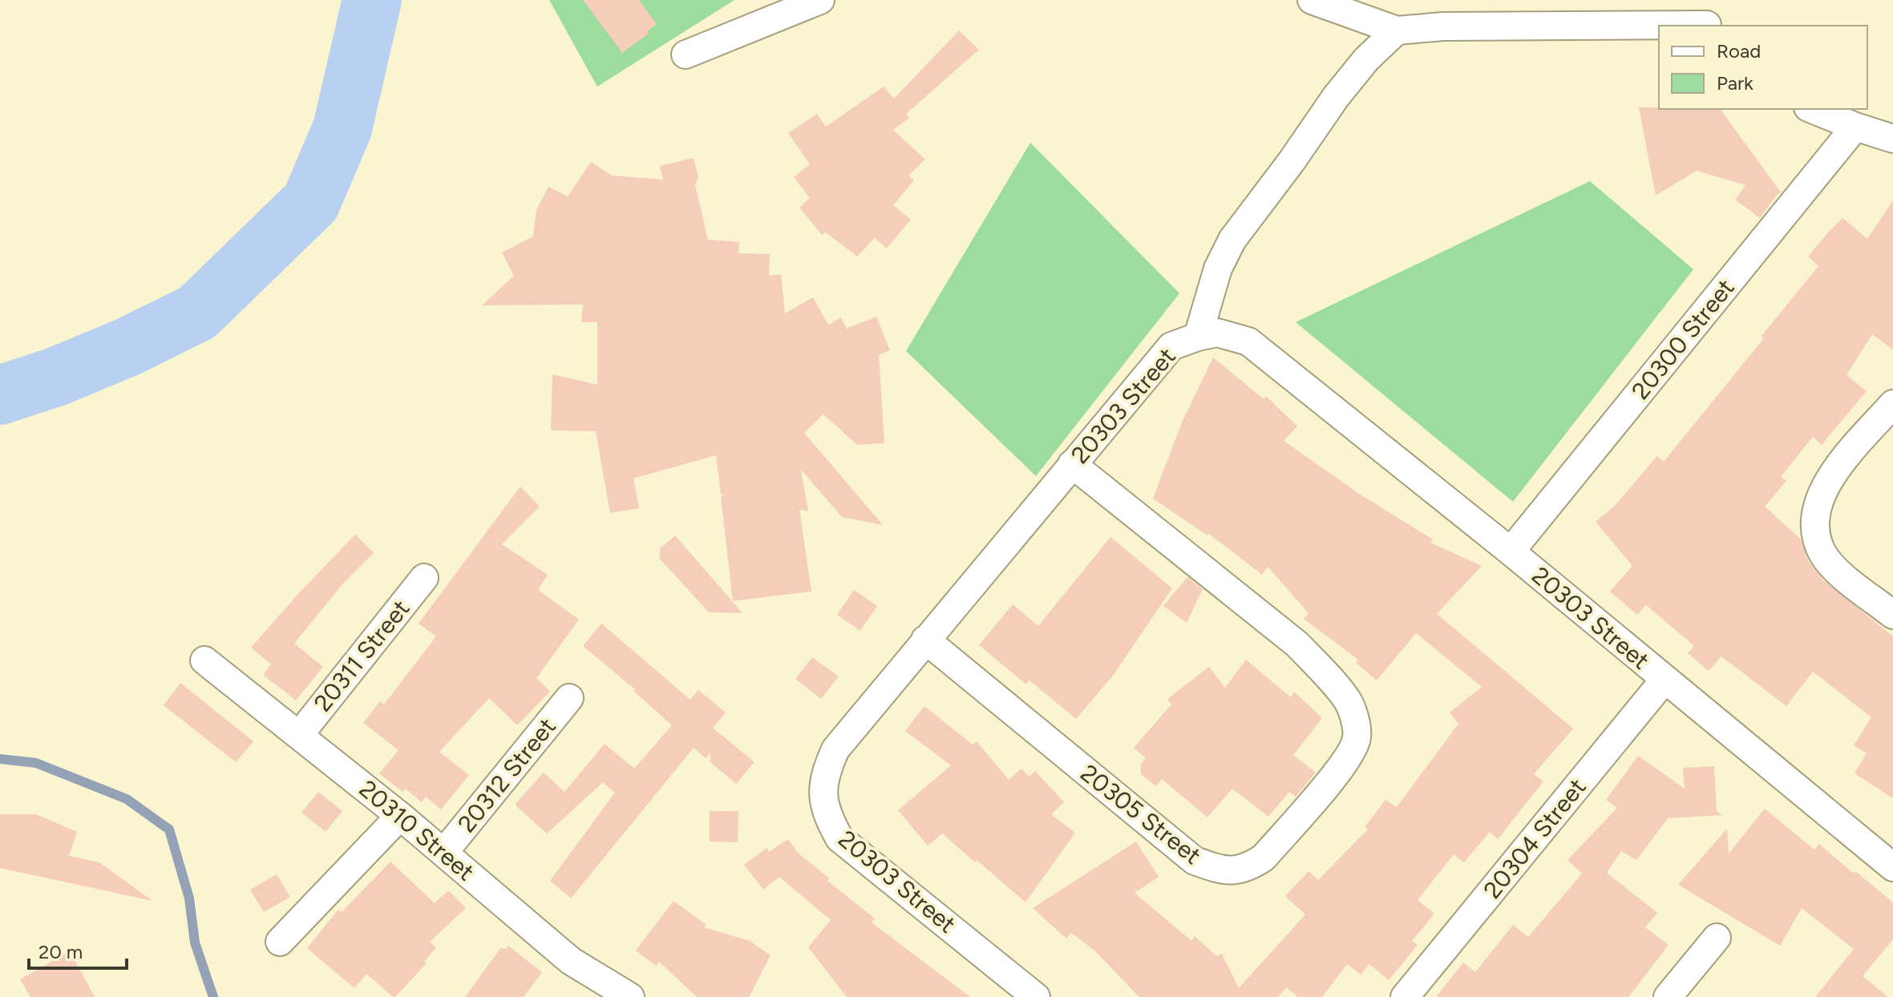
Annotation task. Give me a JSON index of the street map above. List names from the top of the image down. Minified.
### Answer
{"streets":{"street":["20300 Street","20303 Street","20311 Street","20312 Street","20305 Street","20310 Street","20304 Street"]},"crossings":[["20300 Street","20303 Street"],["20303 Street","20305 Street"],["20303 Street","20304 Street"],["20311 Street","20310 Street"],["20312 Street","20310 Street"]],"legend":["Road","Park"],"scale_bar":"20 m"}
